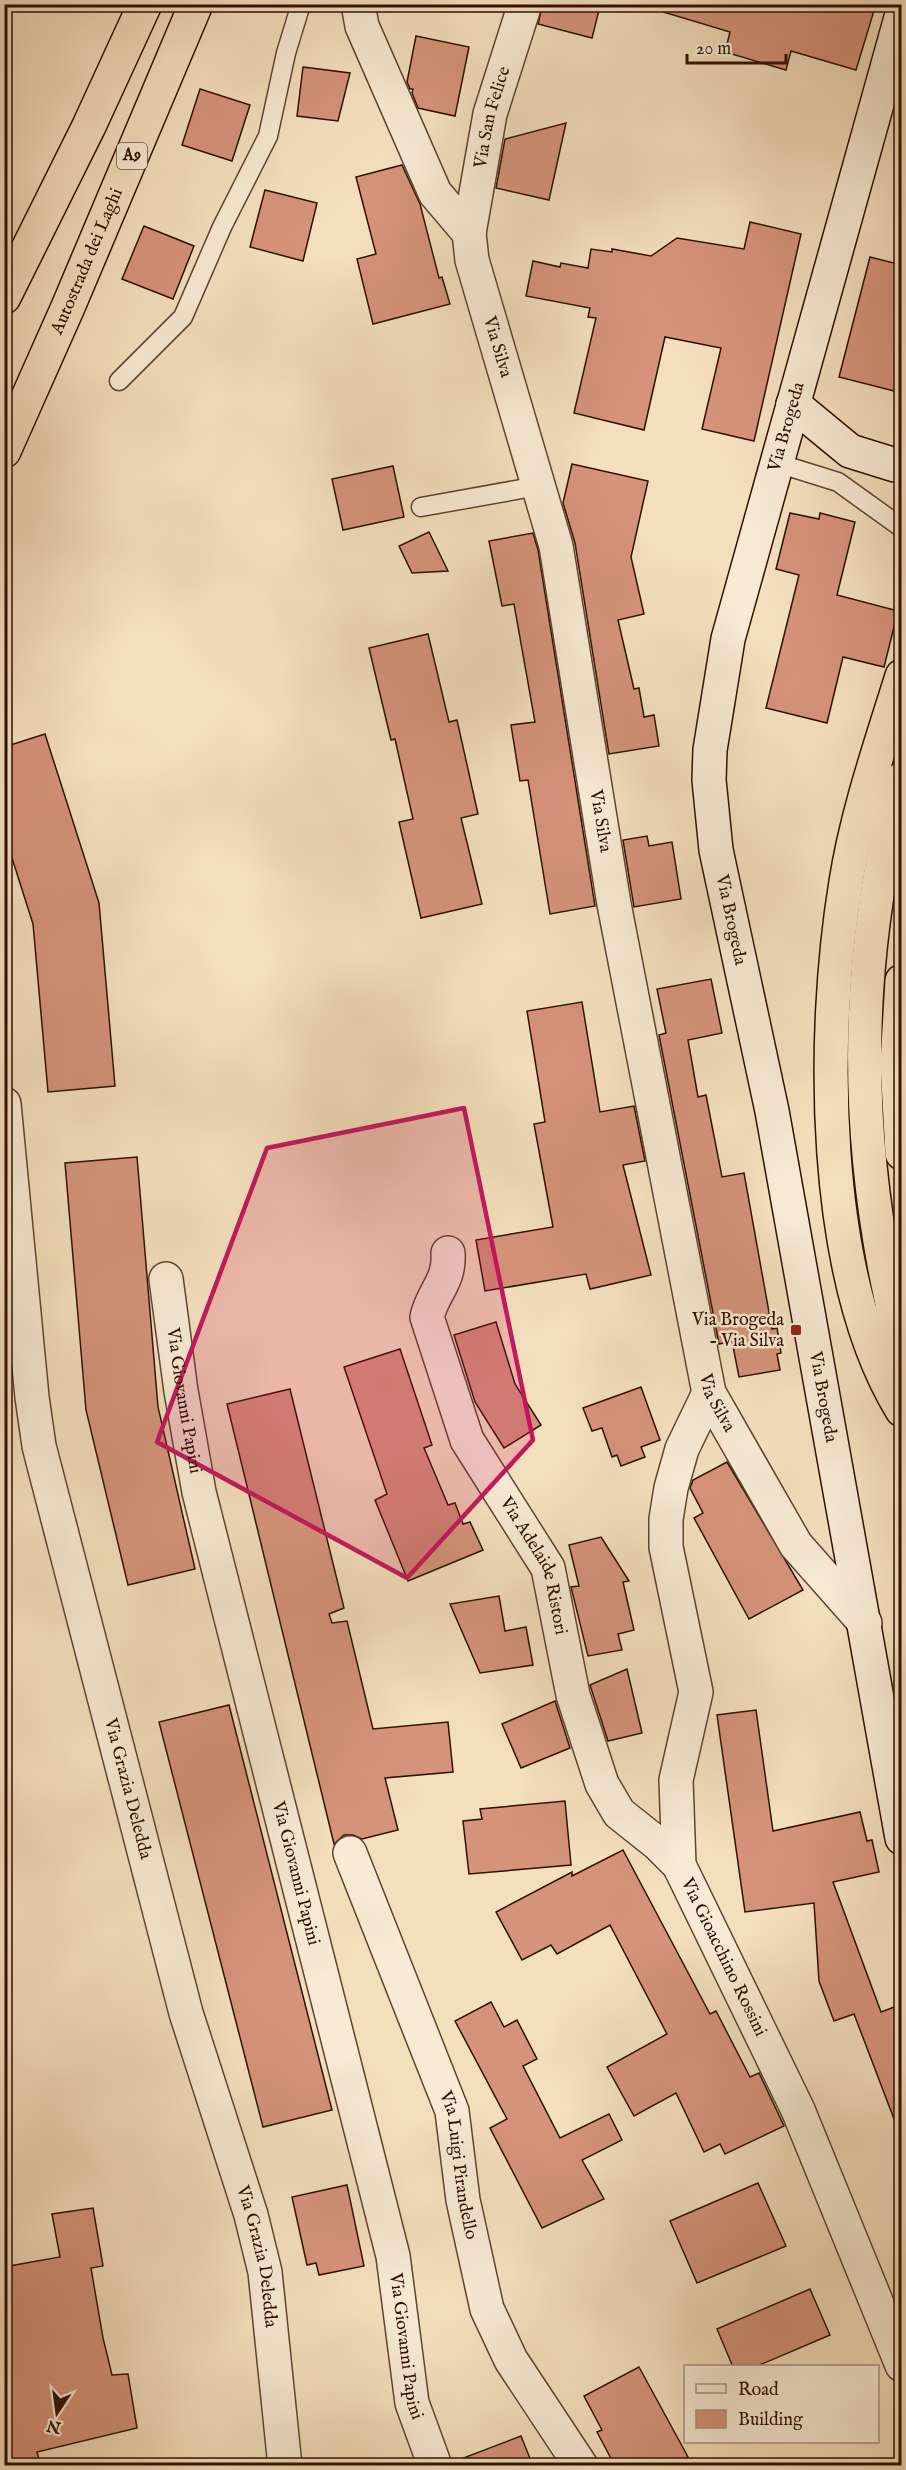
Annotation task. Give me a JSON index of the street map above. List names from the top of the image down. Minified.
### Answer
{"streets":{"highway":["A9","Autostrada dei Laghi"],"street":["Via San Felice","Via Silva","Via Brogeda","Via Giovanni Papini","Via Adelaide Ristori","Via Grazia Deledda","Via Gioacchino Rossini","Via Luigi Pirandello"]},"crossings":[["Via San Felice","Via Silva"],["Via Silva","Via Brogeda"],["Via Silva","Via Gioacchino Rossini"],["Via Adelaide Ristori","Via Gioacchino Rossini"]],"places":{"transit":["Via Brogeda - Via Silva"]},"legend":["Road","Building"],"scale_bar":"20 m","north":"bottom"}
